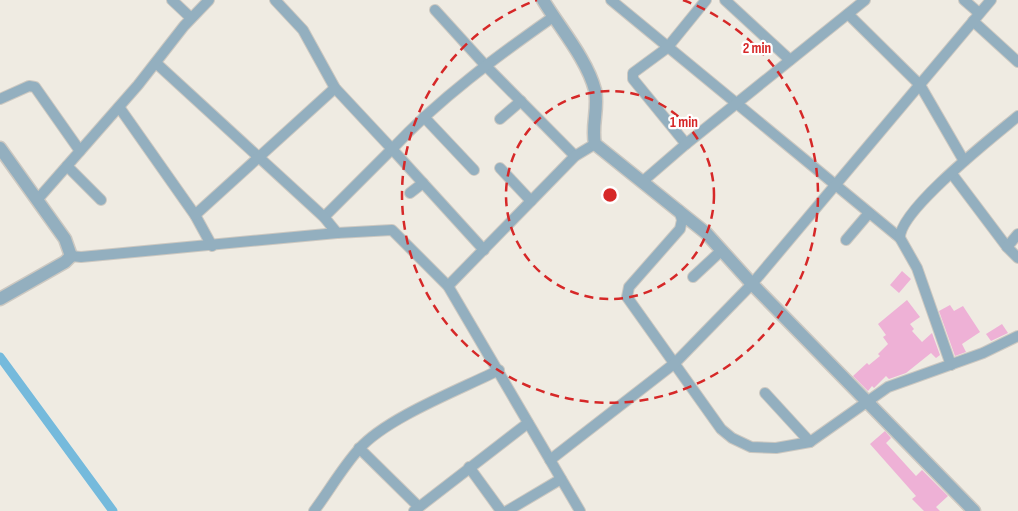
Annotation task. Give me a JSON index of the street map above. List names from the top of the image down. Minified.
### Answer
{"rings":["2 min","1 min"]}
